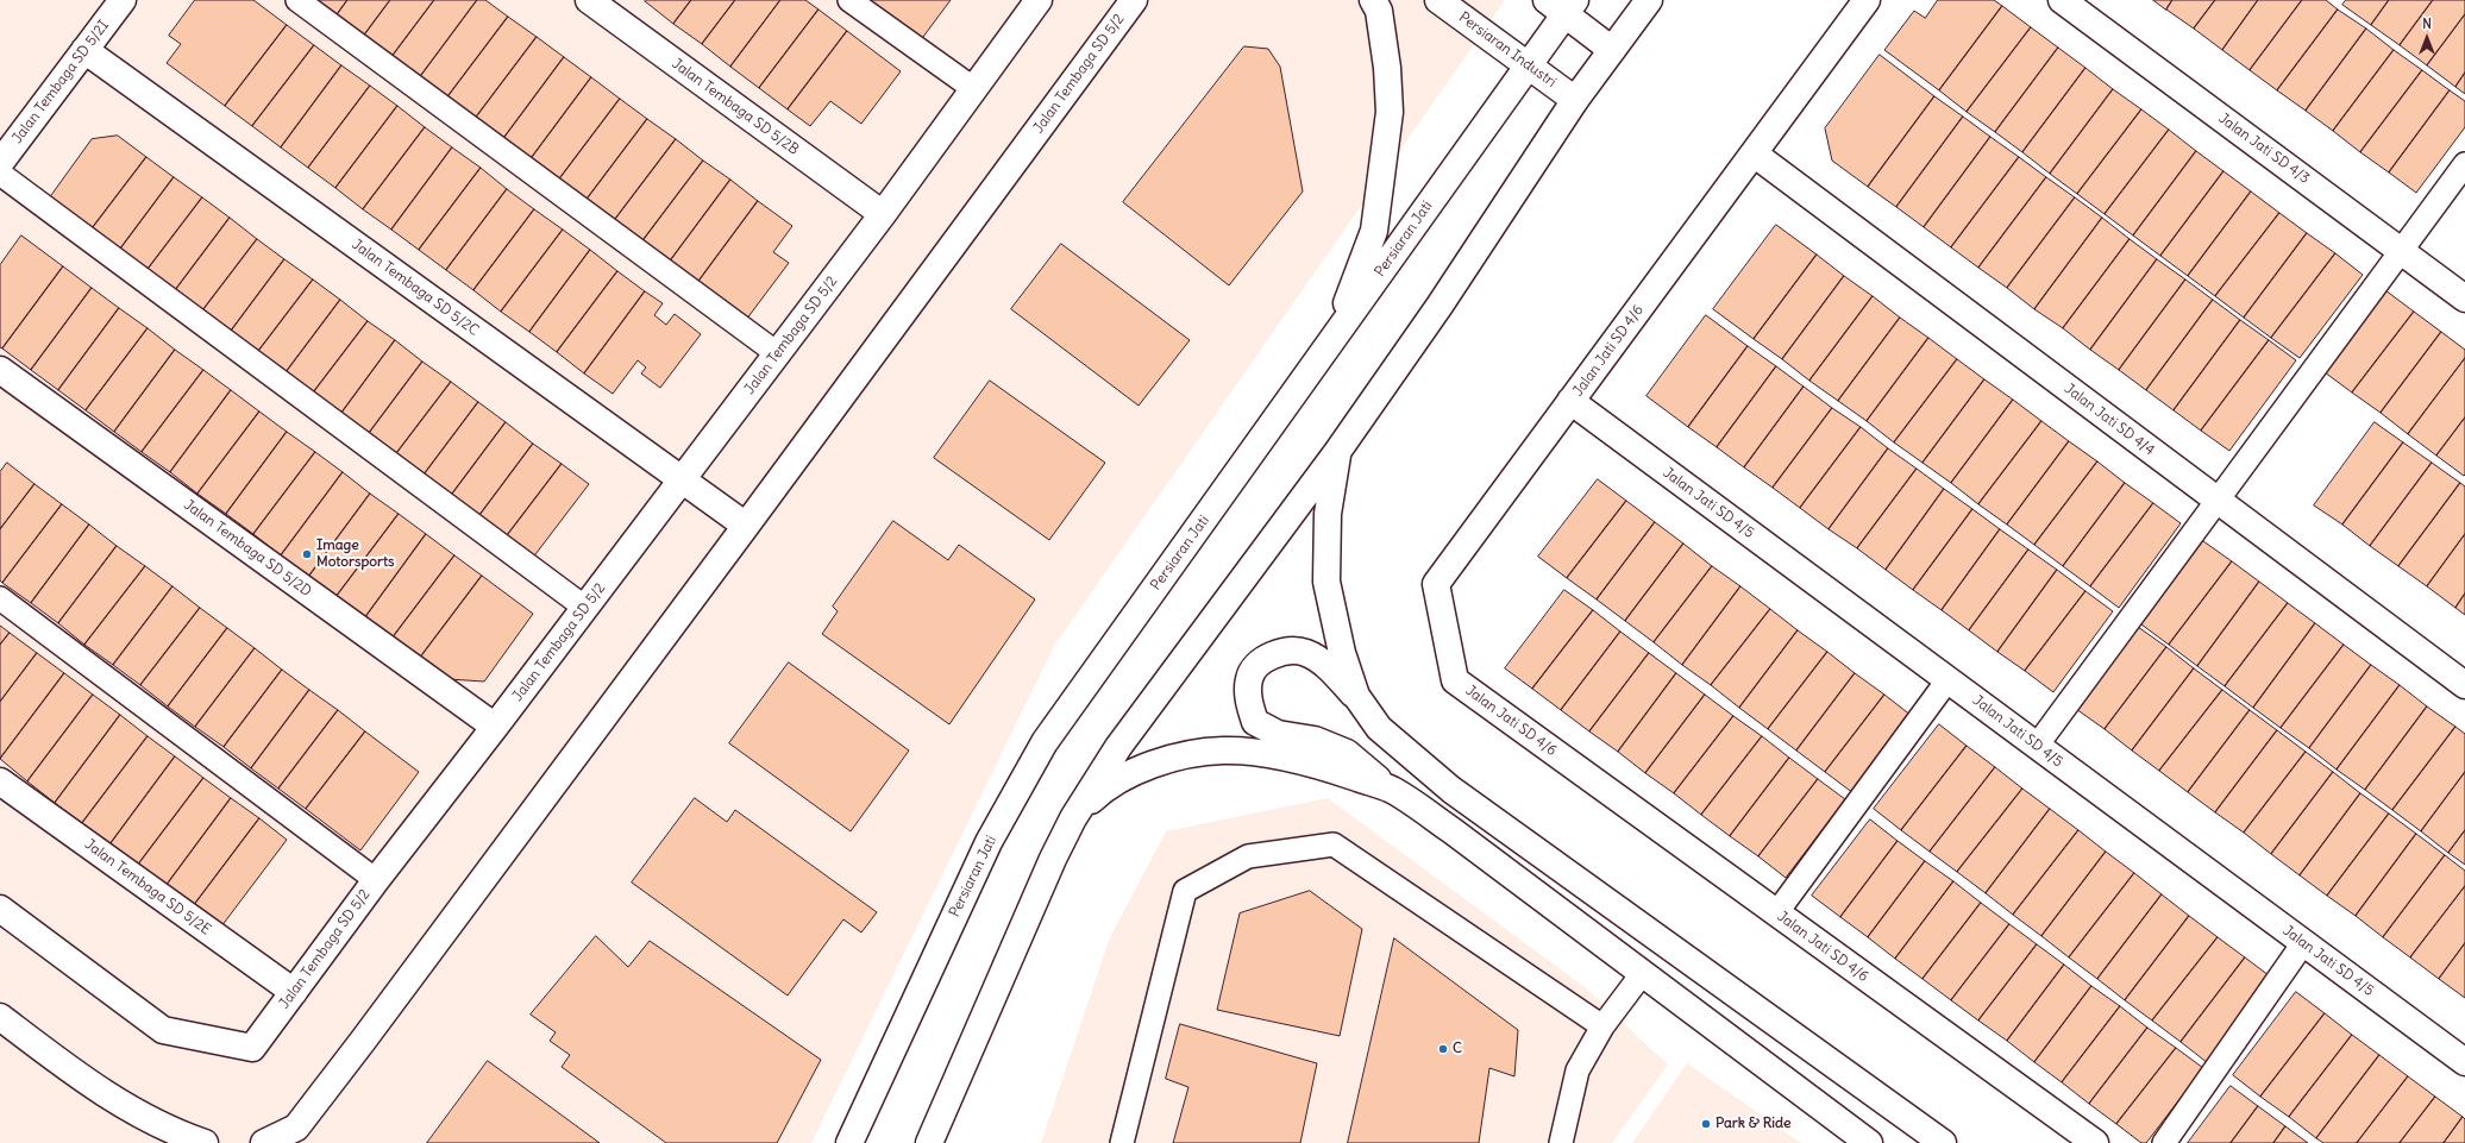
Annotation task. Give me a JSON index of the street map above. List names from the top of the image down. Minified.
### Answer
{"streets":{"street":["Persiaran Industri","Jalan Tembaga SD 5/2","Jalan Tembaga SD 5/2I","Jalan Tembaga SD 5/2B","Jalan Jati SD 4/3","Persiaran Jati","Jalan Tembaga SD 5/2C","Jalan Jati SD 4/6","Jalan Jati SD 4/4","Jalan Jati SD 4/5","Jalan Tembaga SD 5/2D","Jalan Tembaga SD 5/2E"]},"crossings":[["Persiaran Industri","Persiaran Jati"],["Jalan Tembaga SD 5/2","Jalan Tembaga SD 5/2B"],["Jalan Tembaga SD 5/2","Jalan Tembaga SD 5/2C"],["Jalan Tembaga SD 5/2","Jalan Tembaga SD 5/2D"],["Jalan Tembaga SD 5/2","Jalan Tembaga SD 5/2E"],["Jalan Tembaga SD 5/2I","Jalan Tembaga SD 5/2C"],["Jalan Jati SD 4/6","Jalan Jati SD 4/4"],["Jalan Jati SD 4/6","Jalan Jati SD 4/5"]],"places":["Image Motorsports","C","Park & Ride"],"north":"top"}
